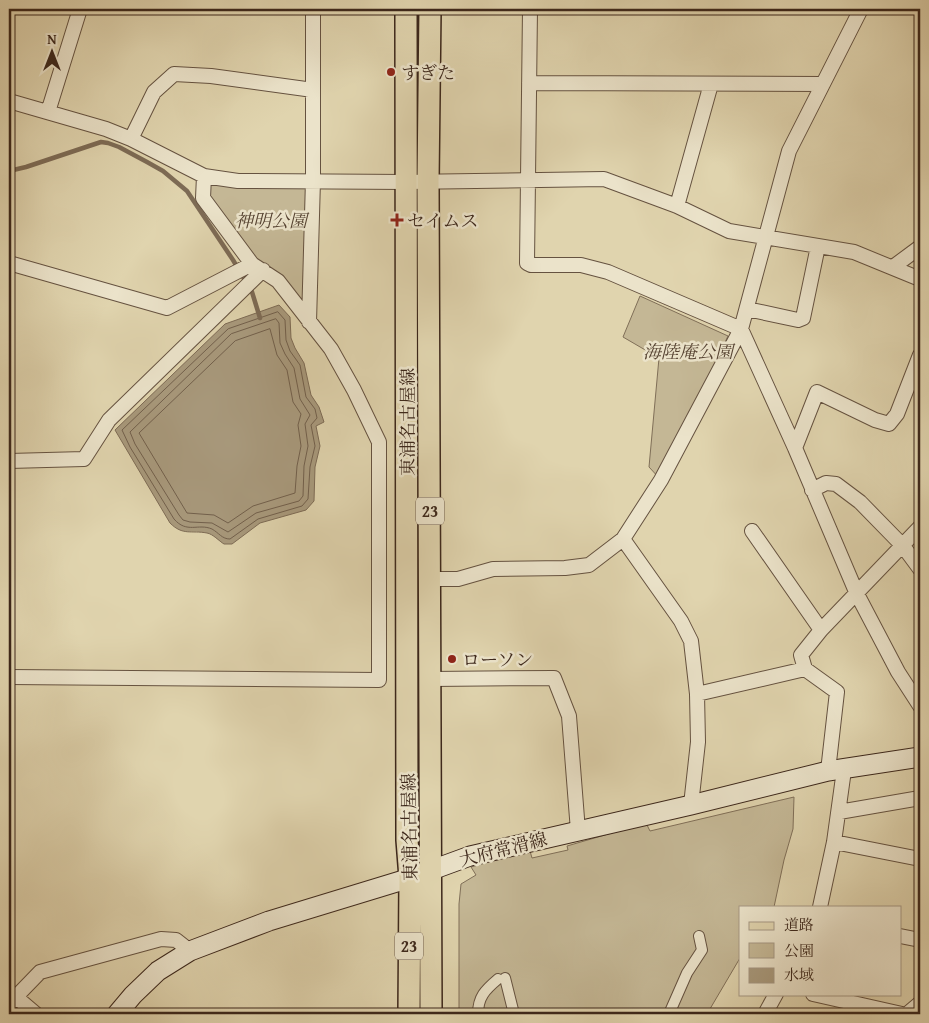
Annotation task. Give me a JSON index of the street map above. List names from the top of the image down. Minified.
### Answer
{"streets":{"main road":["東浦名古屋線","23","大府常滑線"]},"crossings":[["東浦名古屋線","大府常滑線"]],"parks":["神明公園","海陸庵公園"],"places":{"other":["すぎた","ローソン"],"health":["セイムス"]},"legend":["道路","公園","水域"],"north":"top"}
